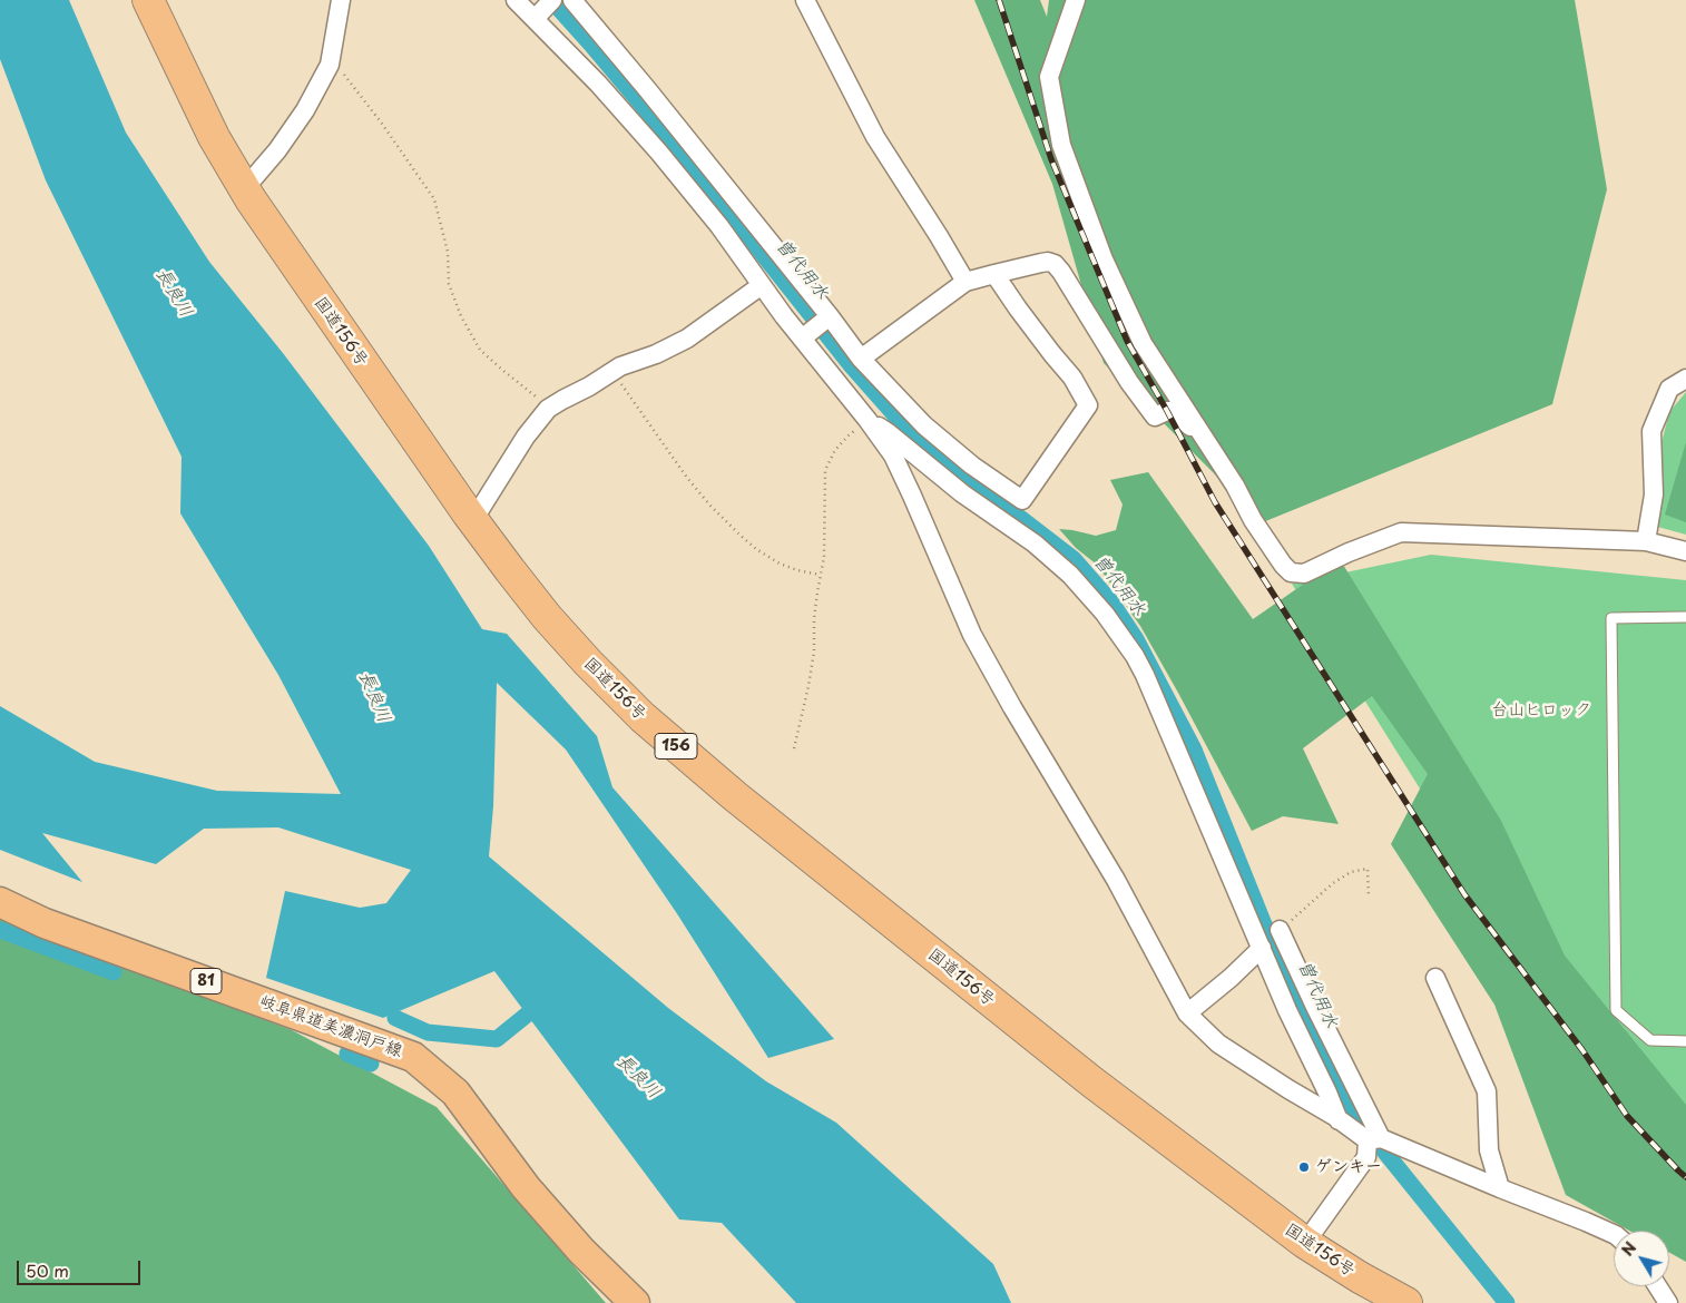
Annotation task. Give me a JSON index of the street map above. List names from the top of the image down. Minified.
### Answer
{"streets":{"highway":["国道156号","156"],"main road":["81","岐阜県道美濃洞戸線"]},"water":["曽代用水","長良川"],"parks":["台山ヒロック"],"places":["ゲンキー"],"scale_bar":"50 m","north":"top left"}
